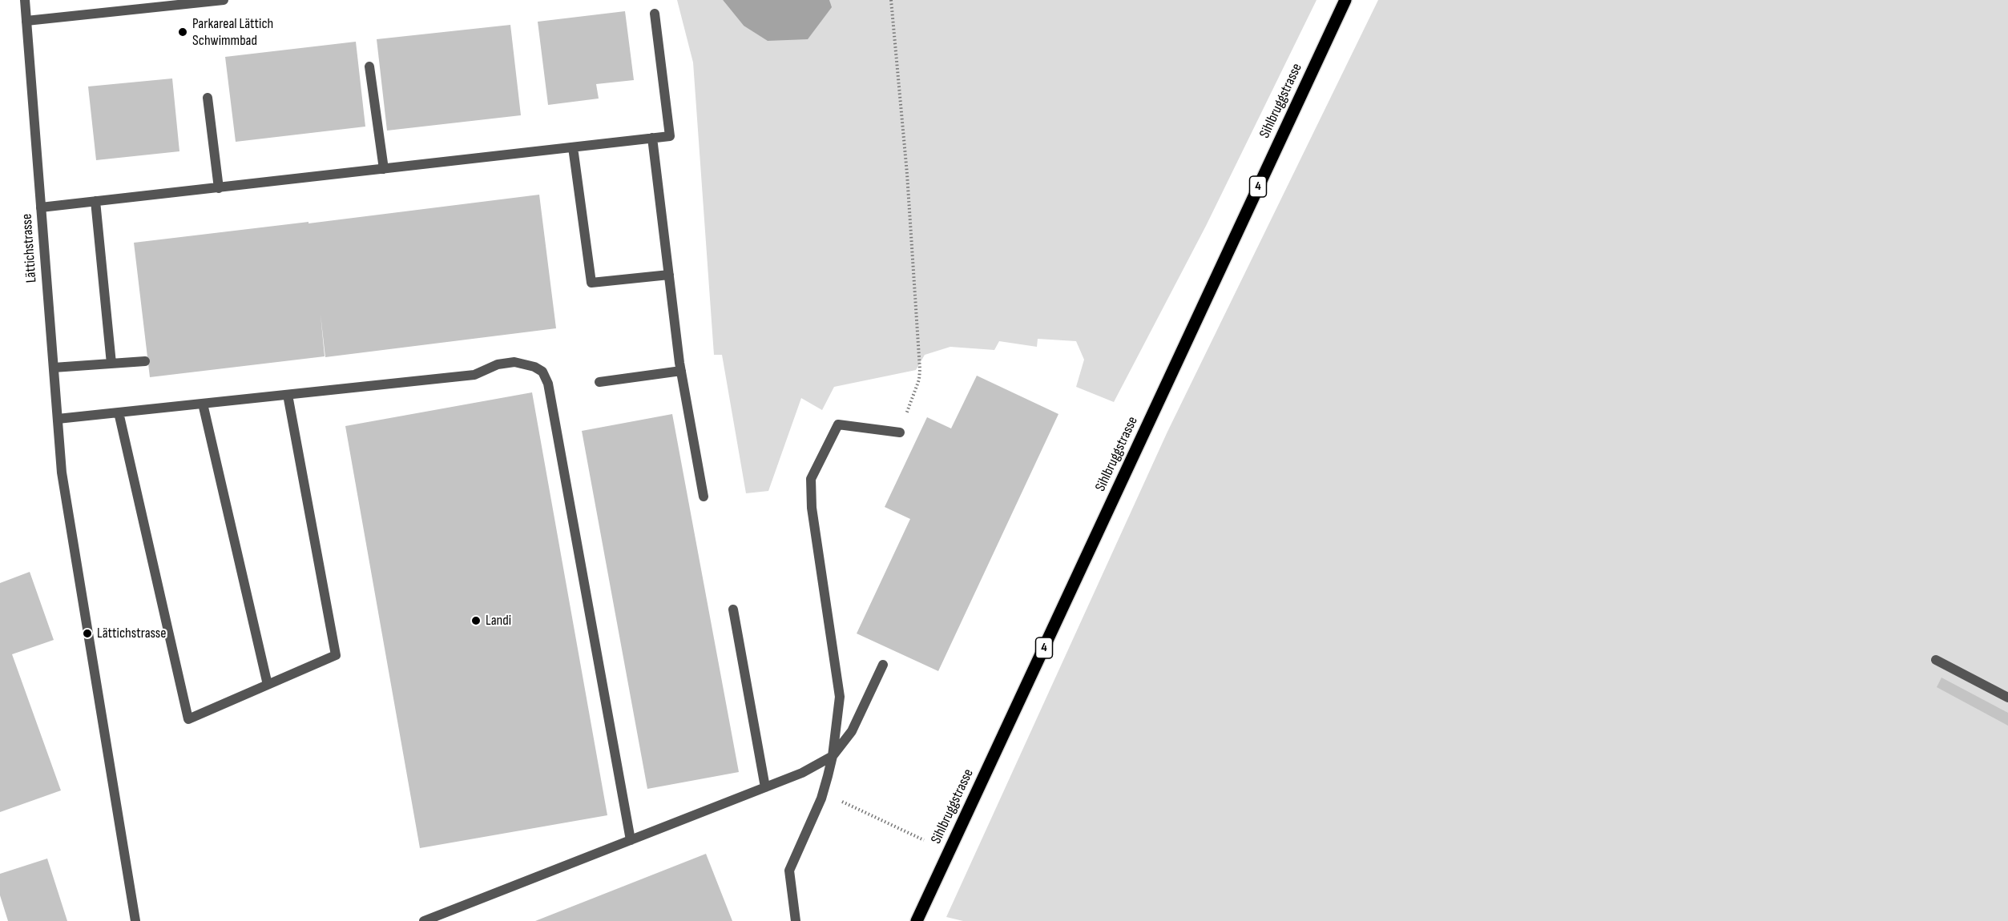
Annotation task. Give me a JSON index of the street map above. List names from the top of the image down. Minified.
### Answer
{"streets":{"main road":["Sihlbruggstrasse","4"],"street":["Lättichstrasse"]},"places":["Parkareal Lättich Schwimmbad","Landi","Lättichstrasse"]}
